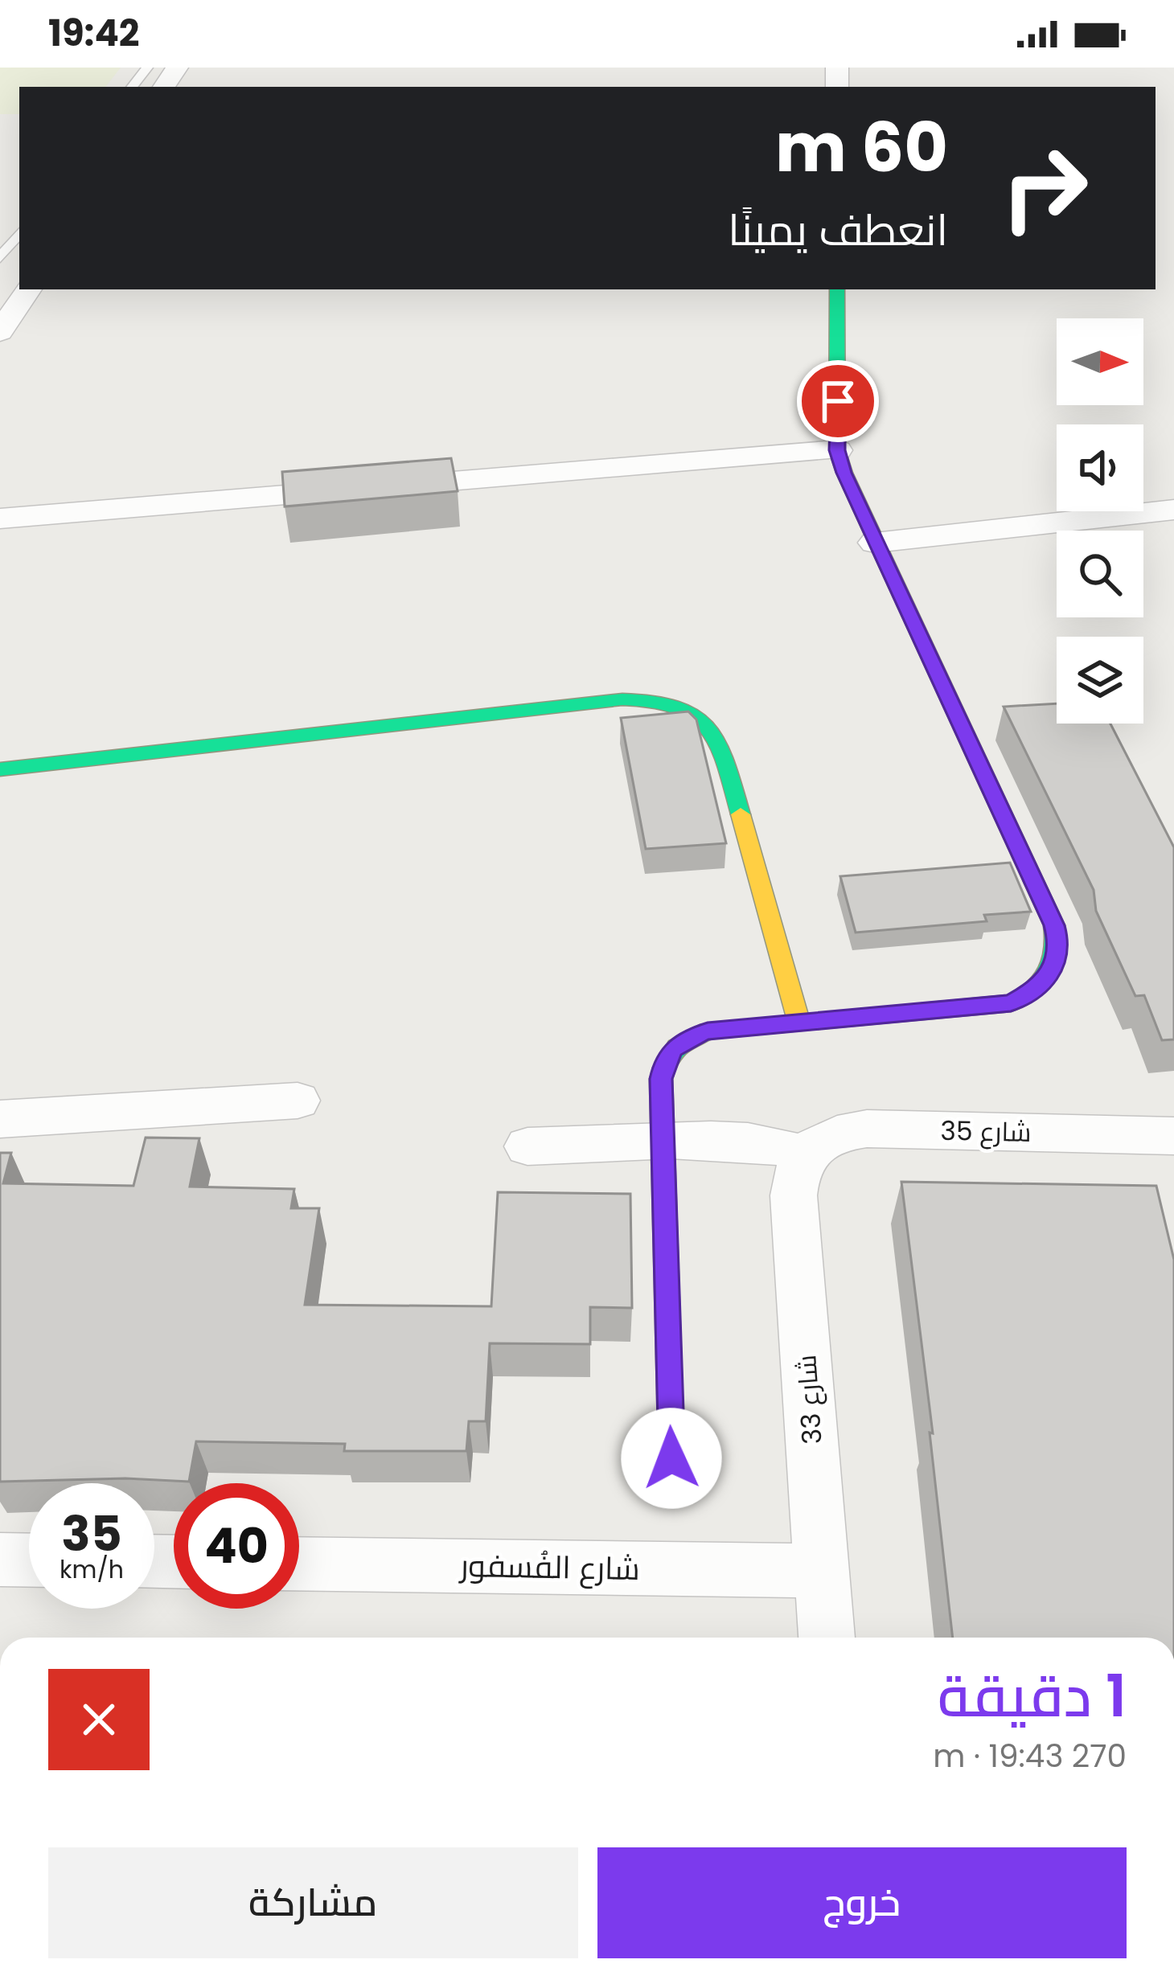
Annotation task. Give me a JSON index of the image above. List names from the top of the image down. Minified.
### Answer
{"streets":{"street":["شارع 35","شارع 33","شارع الفُسفور"]},"crossings":[["شارع 35","شارع 33"],["شارع 33","شارع الفُسفور"]],"north":"right","page":{"status":"19:42","turn":["60 m","انعطف يمينًا"],"speed":"35 km/h","limit":"40","heading":["1 دقيقة","270 m · 19:43"],"buttons":["خروج","مشاركة"]}}
